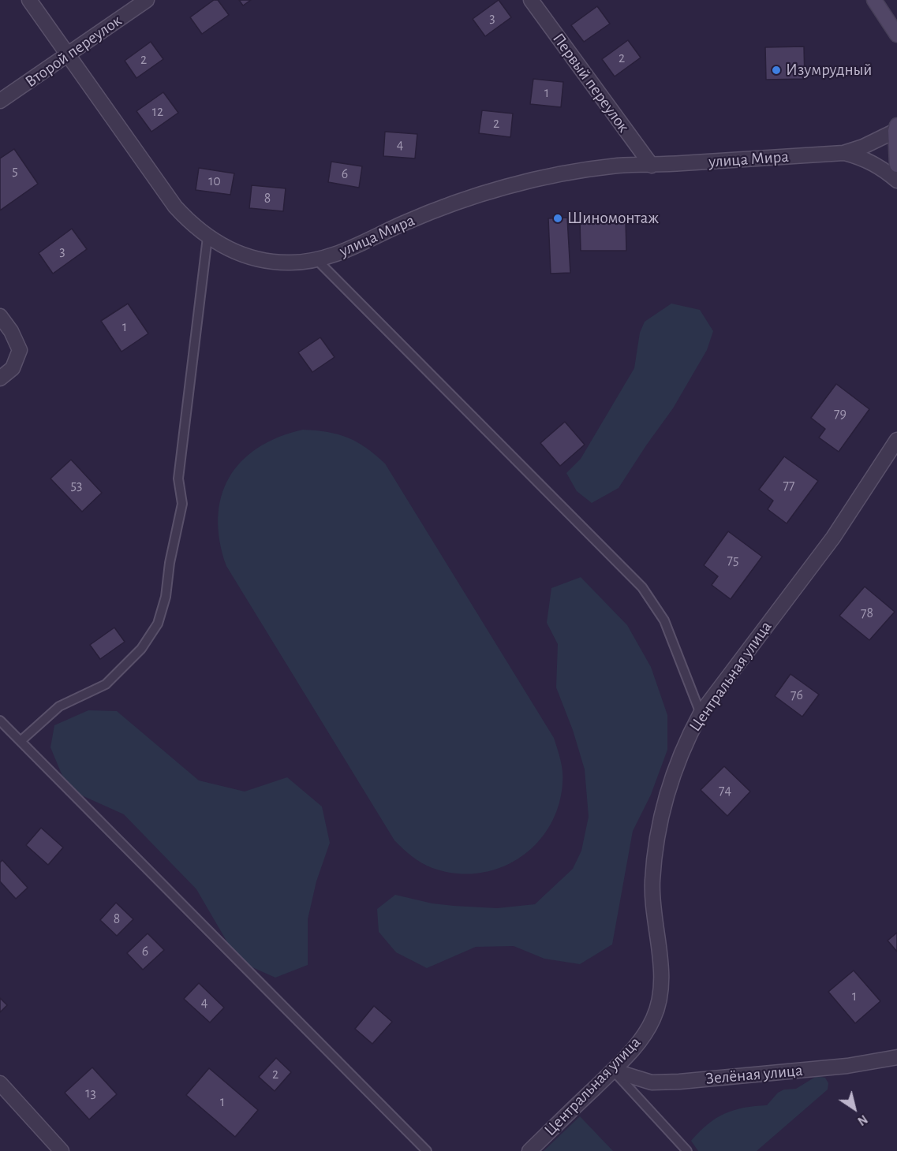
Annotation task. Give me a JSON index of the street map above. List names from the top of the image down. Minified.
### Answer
{"streets":{"street":["Второй переулок","Первый переулок","улица Мира","Центральная улица","Зелёная улица"]},"crossings":[["Второй переулок","улица Мира"],["Первый переулок","улица Мира"],["Центральная улица","Зелёная улица"]],"places":["Изумрудный","Шиномонтаж"],"house_numbers":["3","2","2","1","12","2","4","5","6","10","8","3","1","79","53","77","75","78","76","74","8","6","1","4","2","13","1"],"north":"bottom right"}
